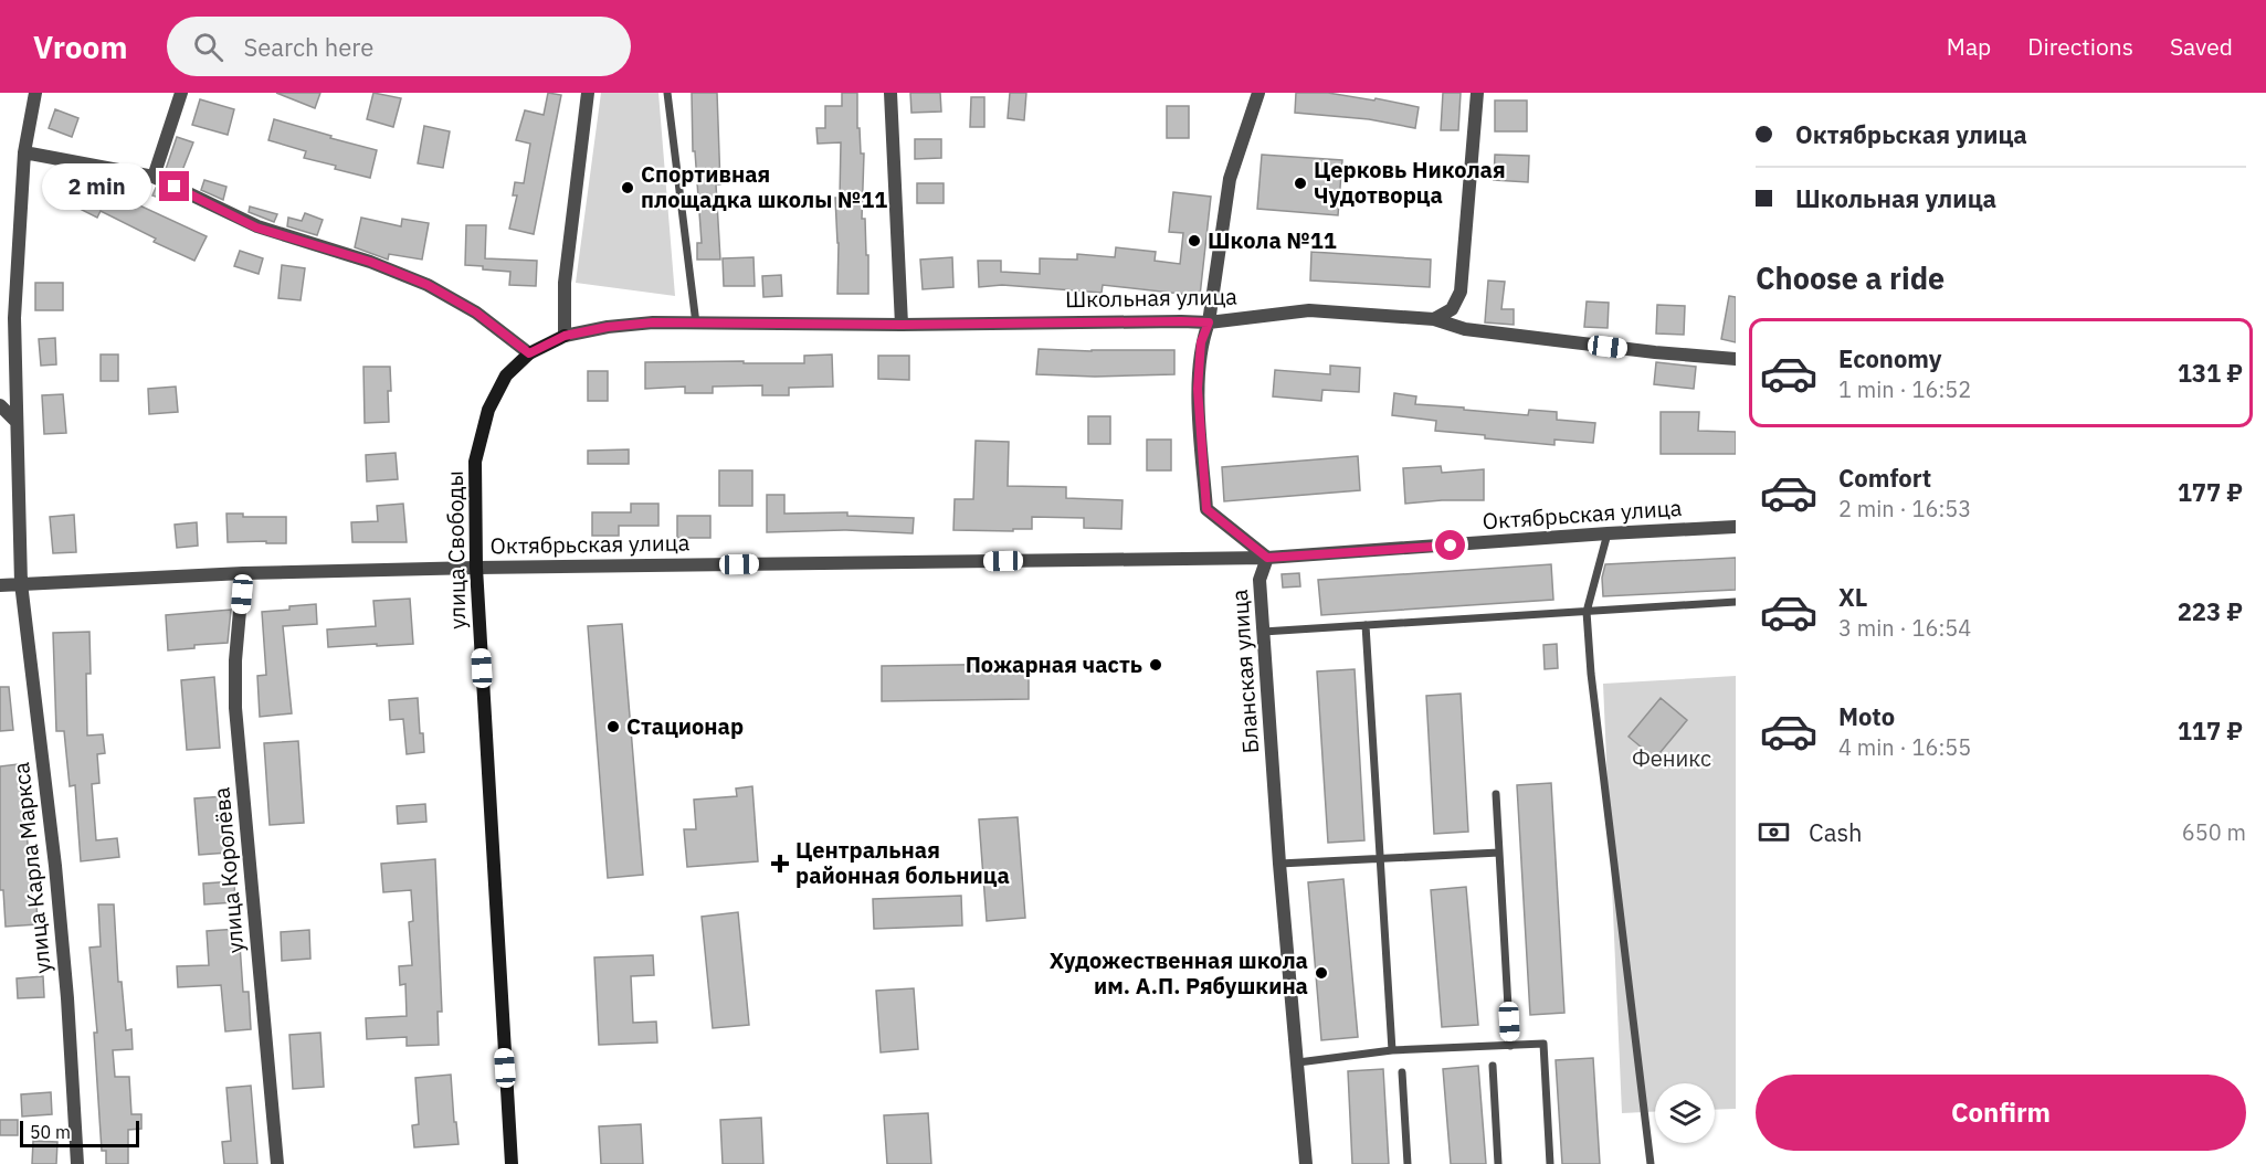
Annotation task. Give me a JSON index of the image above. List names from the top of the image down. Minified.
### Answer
{"streets":{"street":["Школьная улица","Октябрьская улица","улица Свободы","Бланская улица","улица Карла Маркса","улица Королёва"]},"crossings":[["Школьная улица","улица Свободы"],["Октябрьская улица","улица Свободы"],["Октябрьская улица","Бланская улица"],["Октябрьская улица","улица Карла Маркса"],["Октябрьская улица","улица Королёва"]],"parks":["Феникс"],"places":{"other":["Церковь Николая Чудотворца","Спортивная площадка школы №11","Школа №11","Пожарная часть","Стационар","Художественная школа им. А.П. Рябушкина"],"health":["Центральная районная больница"]},"scale_bar":"50 m","page":{"header":"Vroom","search":"Search here","nav":["Map","Directions","Saved"],"banner":["Октябрьская улица","Школьная улица"],"bubble":"2 min","heading":"Choose a ride","list":[{"name":"Economy","note":"1 min · 16:52","value":"131 ₽"},{"name":"Comfort","note":"2 min · 16:53","value":"177 ₽"},{"name":"XL","note":"3 min · 16:54","value":"223 ₽"},{"name":"Moto","note":"4 min · 16:55","value":"117 ₽"}],"pay":["Cash","650 m"],"buttons":"Confirm","scale":"50 m"}}
